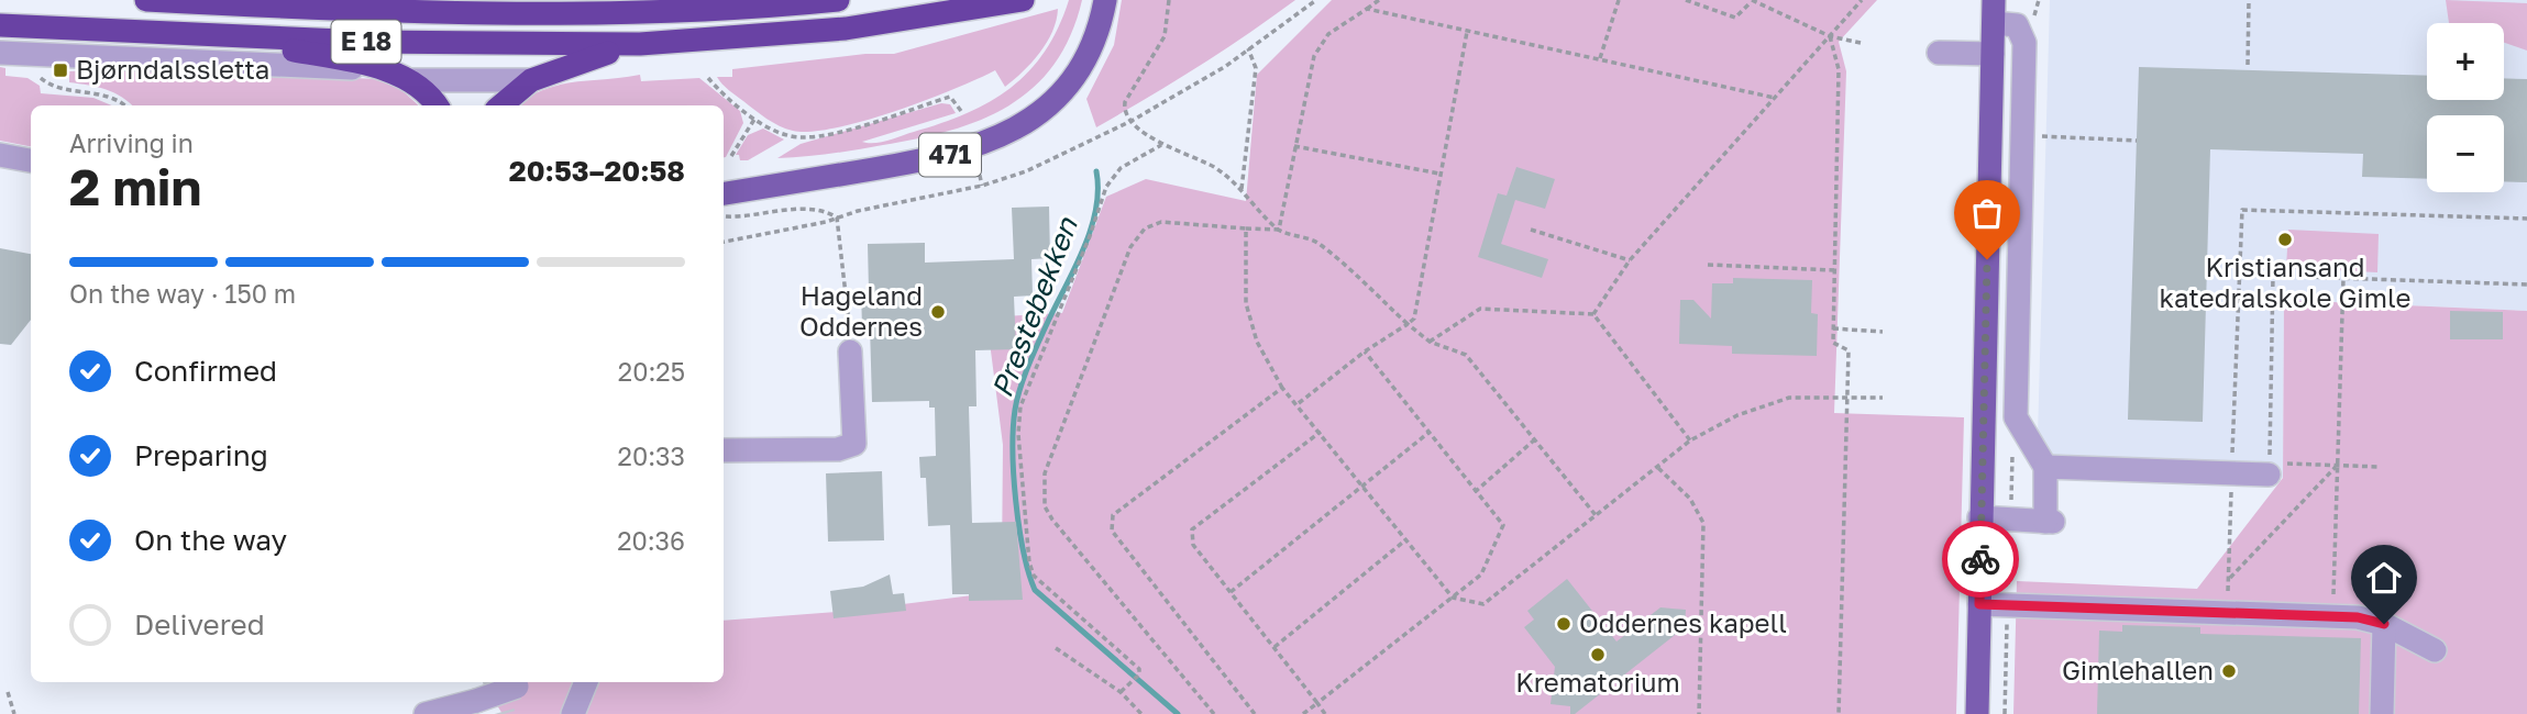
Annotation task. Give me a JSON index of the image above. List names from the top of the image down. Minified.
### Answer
{"streets":{"highway":["E 18"],"main road":["471"]},"water":["Prestebekken"],"places":{"transit":["Bjørndalssletta"],"other":["Kristiansand katedralskole Gimle","Hageland Oddernes","Oddernes kapell","Krematorium","Gimlehallen"]},"page":{"map_buttons":["+","−"],"heading":["2 min","Arriving in","20:53–20:58"],"bar":"On the way · 150 m","list":[["Confirmed","20:25"],["Preparing","20:33"],["On the way","20:36"],"Delivered"]}}
